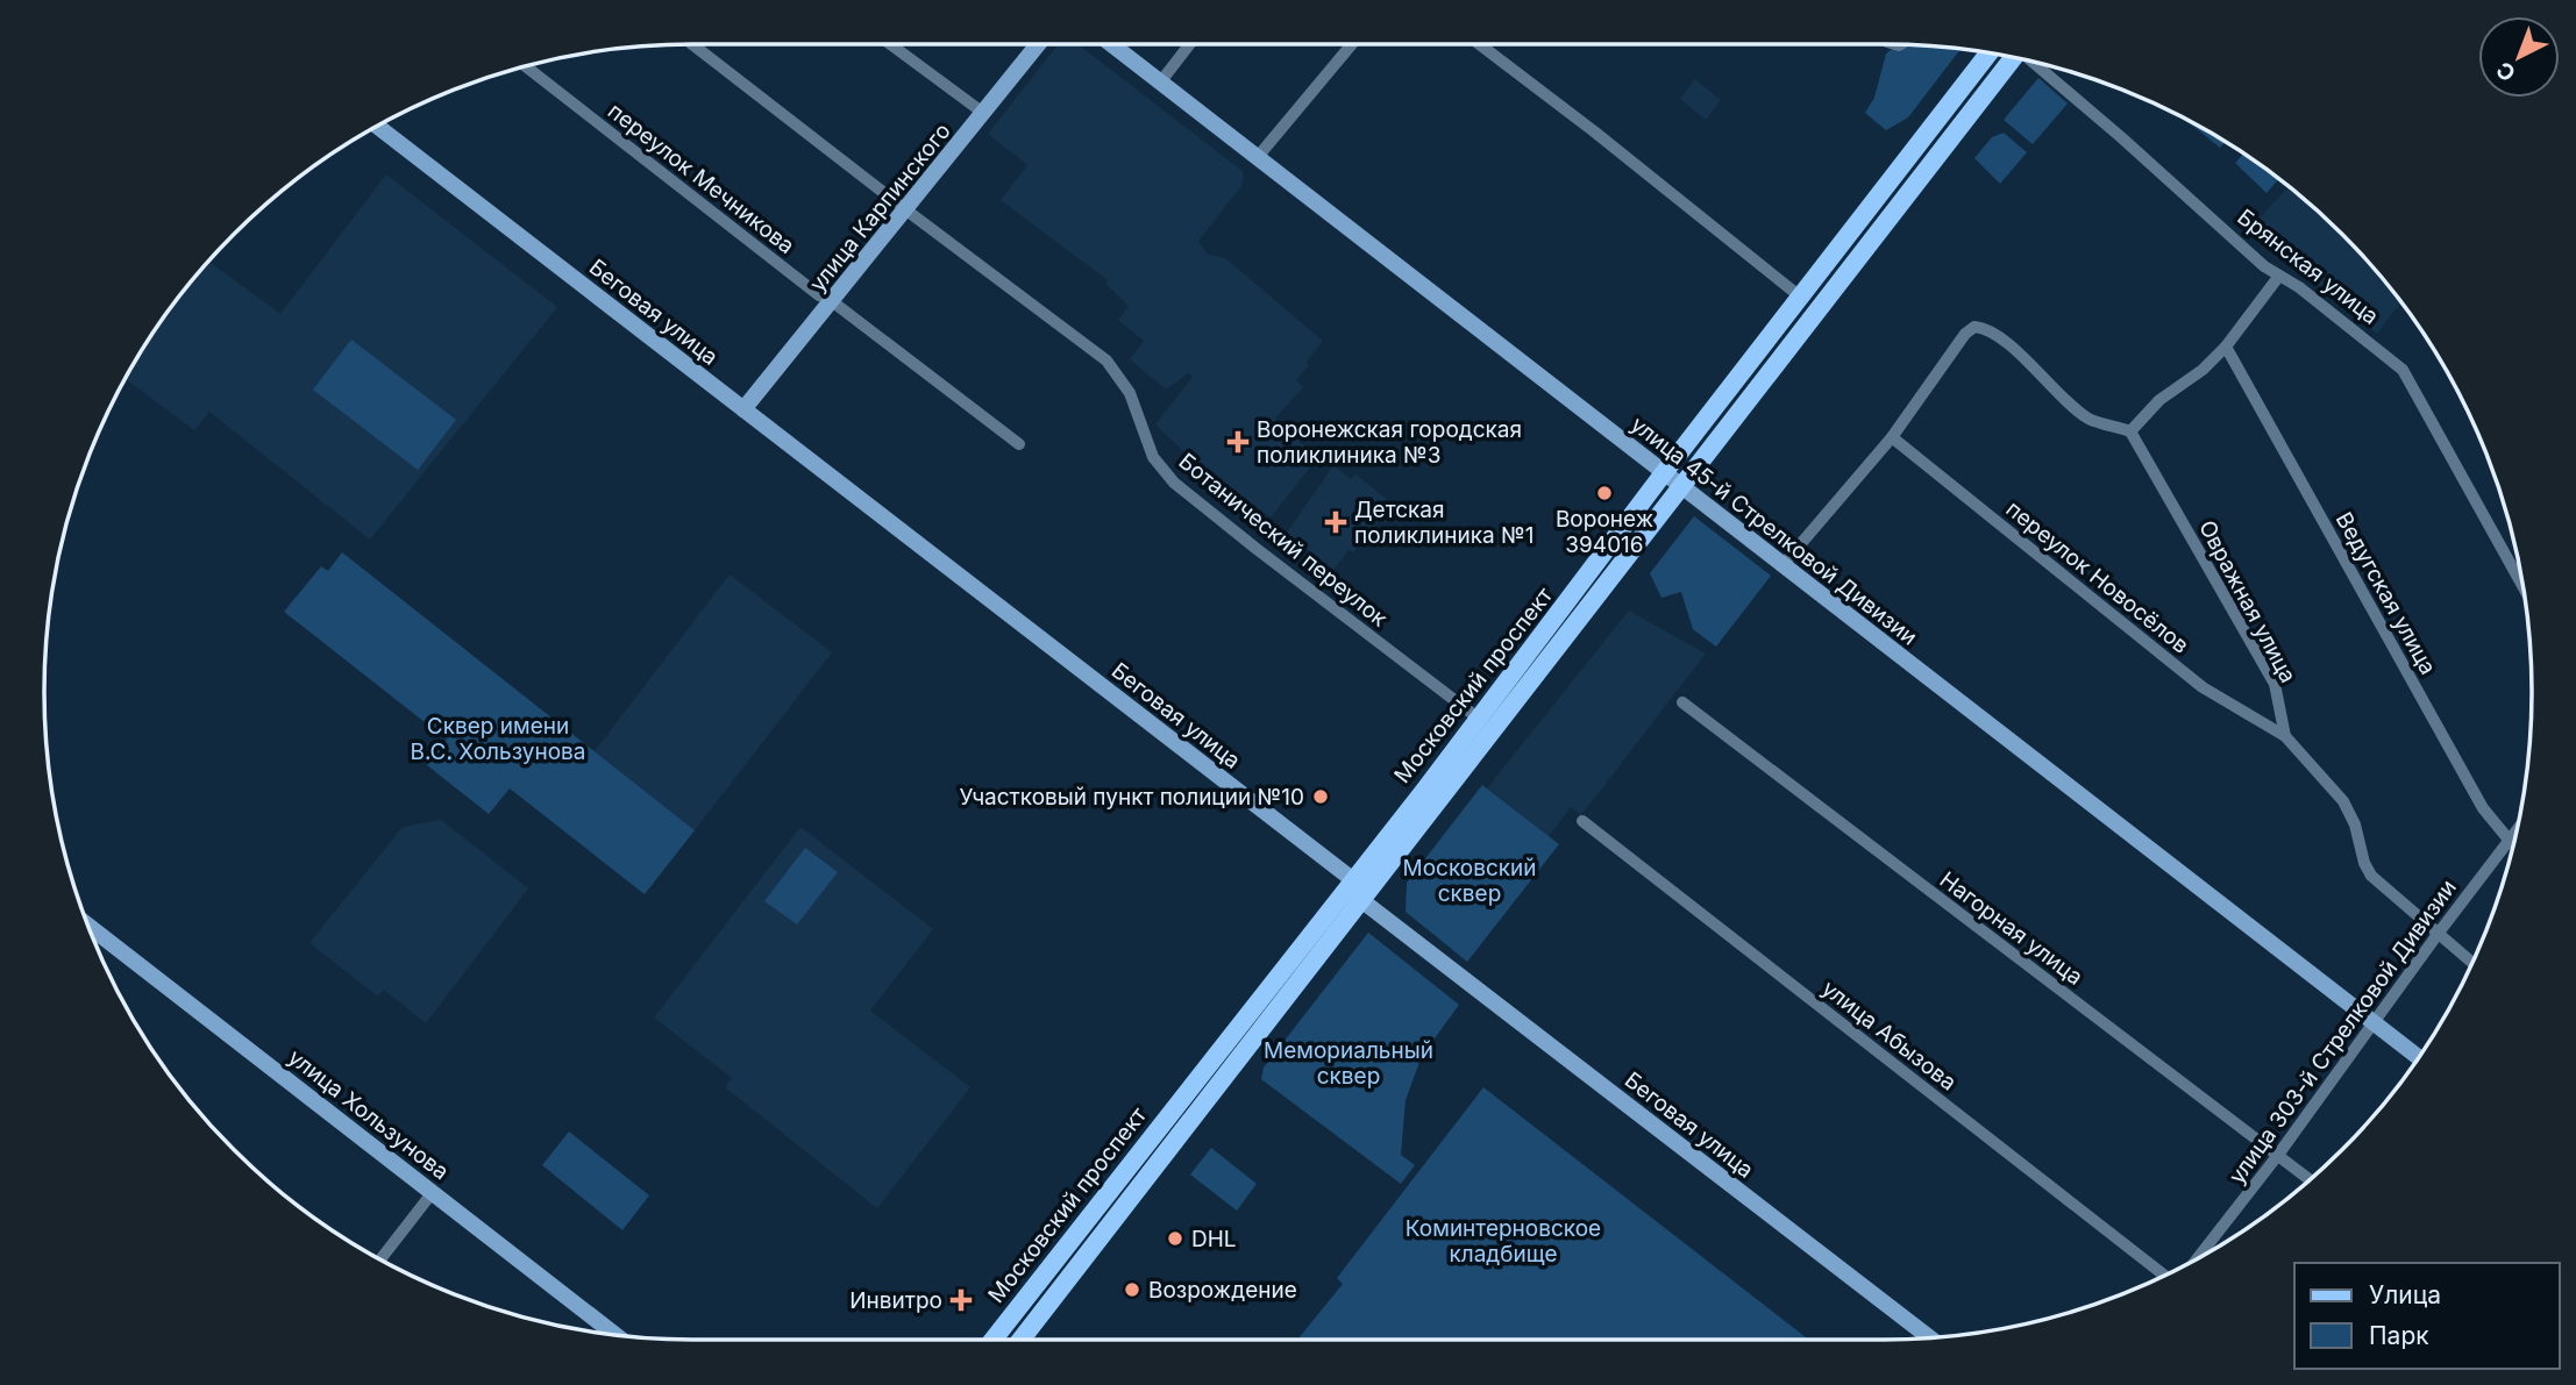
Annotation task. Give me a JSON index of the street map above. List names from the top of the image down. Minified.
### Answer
{"streets":{"main road":["Московский проспект"],"street":["переулок Мечникова","улица Карпинского","Брянская улица","Беговая улица","улица 45-й Стрелковой Дивизии","Ботанический переулок","переулок Новосёлов","Ведугская улица","Овражная улица","Нагорная улица","улица 303-й Стрелковой Дивизии","улица Абызова","улица Хользунова"]},"crossings":[["переулок Мечникова","улица Карпинского"],["улица Карпинского","Беговая улица"],["улица Карпинского","Ботанический переулок"],["Беговая улица","Московский проспект"],["улица 45-й Стрелковой Дивизии","Московский проспект"],["улица 45-й Стрелковой Дивизии","улица 303-й Стрелковой Дивизии"],["Ботанический переулок","Московский проспект"],["переулок Новосёлов","Овражная улица"],["Ведугская улица","улица 303-й Стрелковой Дивизии"],["Нагорная улица","улица 303-й Стрелковой Дивизии"]],"parks":["Сквер имени В.С. Хользунова","Московский сквер","Мемориальный сквер","Коминтерновское кладбище"],"places":{"health":["Воронежская городская поликлиника №3","Детская поликлиника №1","Инвитро"],"other":["Воронеж 394016","Участковый пункт полиции №10","DHL","Возрождение"]},"legend":["Улица","Парк"],"north":"bottom left"}
